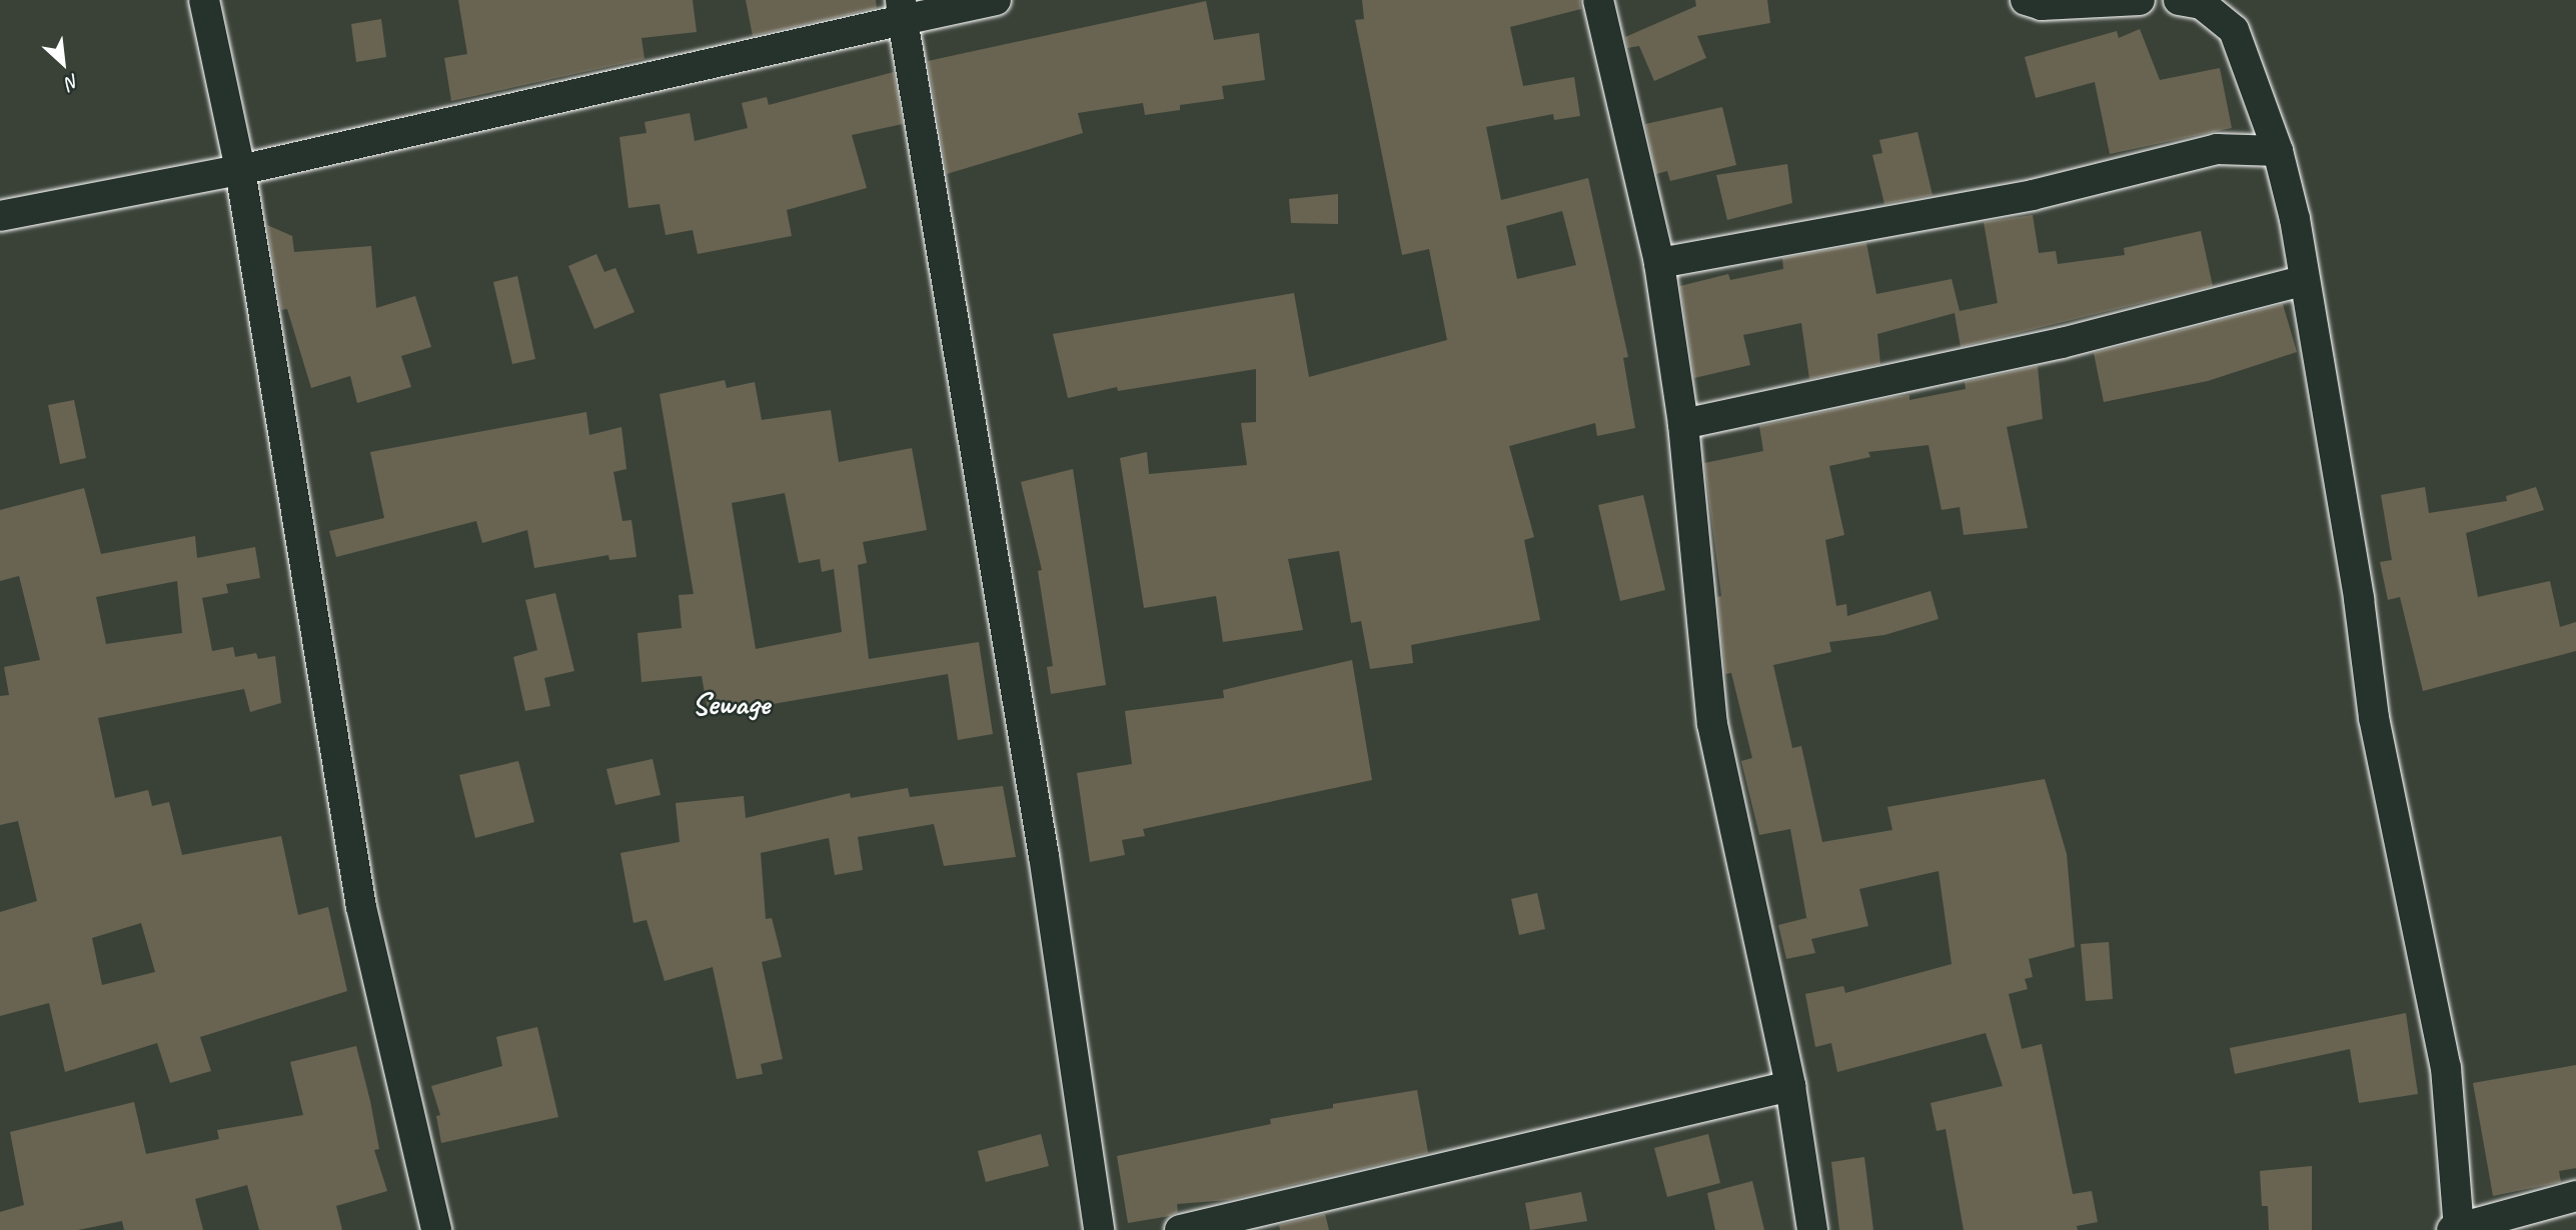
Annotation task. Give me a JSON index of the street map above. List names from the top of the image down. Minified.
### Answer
{"districts":["Sewage"],"north":"bottom right"}
